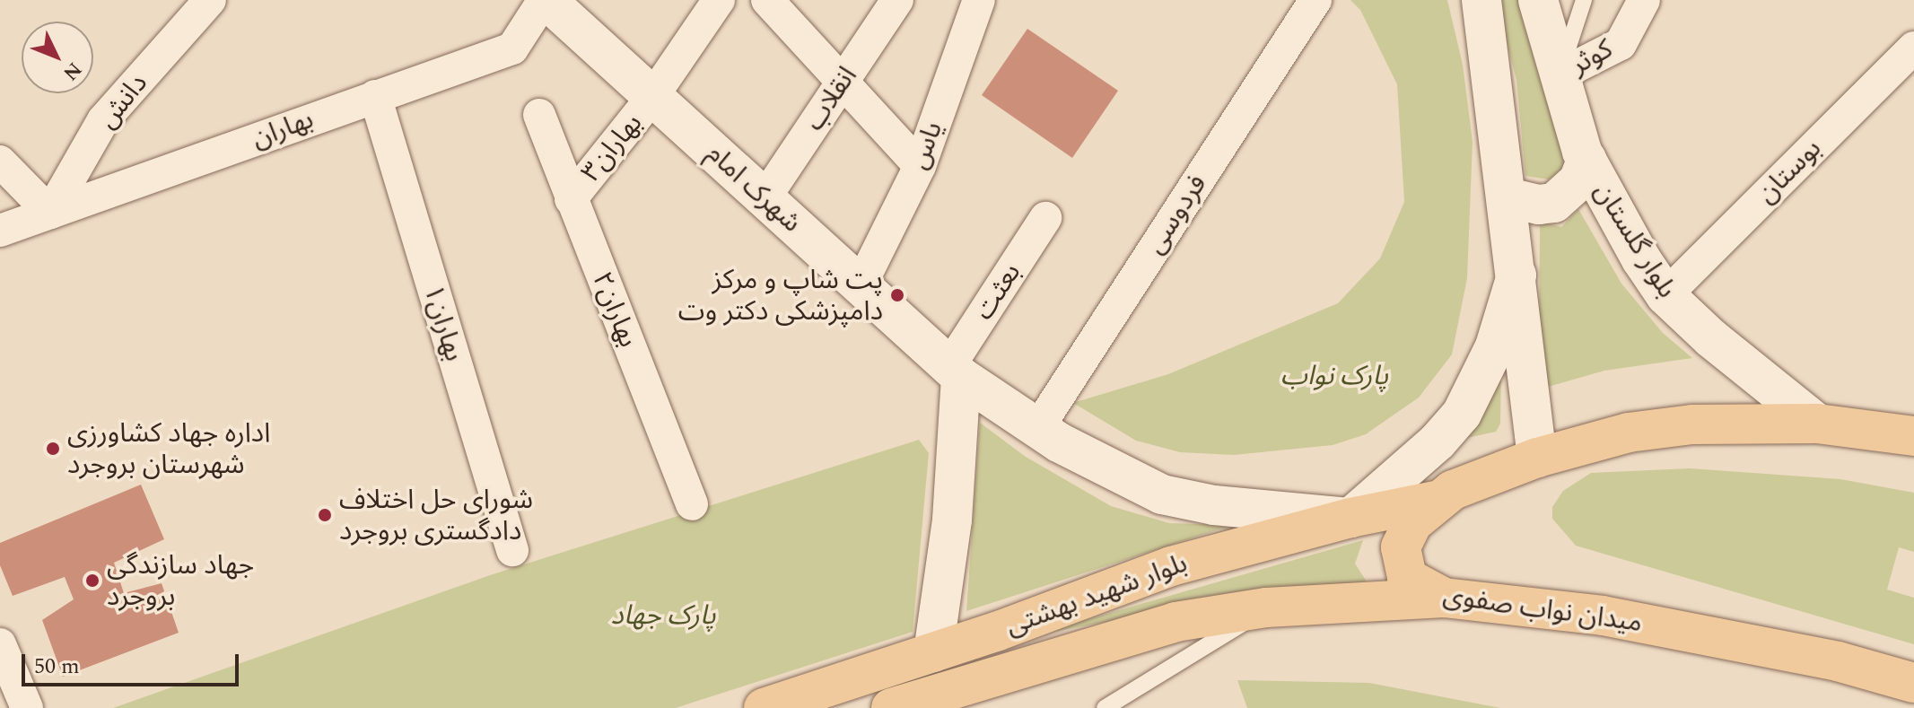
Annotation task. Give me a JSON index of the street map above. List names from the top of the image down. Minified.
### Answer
{"streets":{"main road":["شهرک امام","بلوار گلستان","بلوار شهید بهشتی","میدان نواب صفوی"],"street":["کوثر","انقلاب","دانش","بهاران","یاس","بهاران۳","بوستان","فردوسی","بعثت","بهاران۲","بهاران۱"]},"crossings":[["کوثر","بلوار گلستان"],["انقلاب","شهرک امام"],["دانش","بهاران"],["بهاران","شهرک امام"],["بهاران","بهاران۱"],["یاس","شهرک امام"],["بهاران۳","شهرک امام"],["بهاران۳","بهاران۲"],["بوستان","بلوار گلستان"],["شهرک امام","فردوسی"],["شهرک امام","بعثت"],["شهرک امام","بلوار شهید بهشتی"],["بلوار گلستان","میدان نواب صفوی"],["بلوار شهید بهشتی","میدان نواب صفوی"]],"parks":["پارک نواب","پارک جهاد"],"places":["پت شاپ و مرکز دامپزشکی دکتر وت","اداره جهاد کشاورزی شهرستان بروجرد","شورای حل اختلاف دادگستری بروجرد","جهاد سازندگی بروجرد"],"scale_bar":"50 m","north":"bottom right"}
